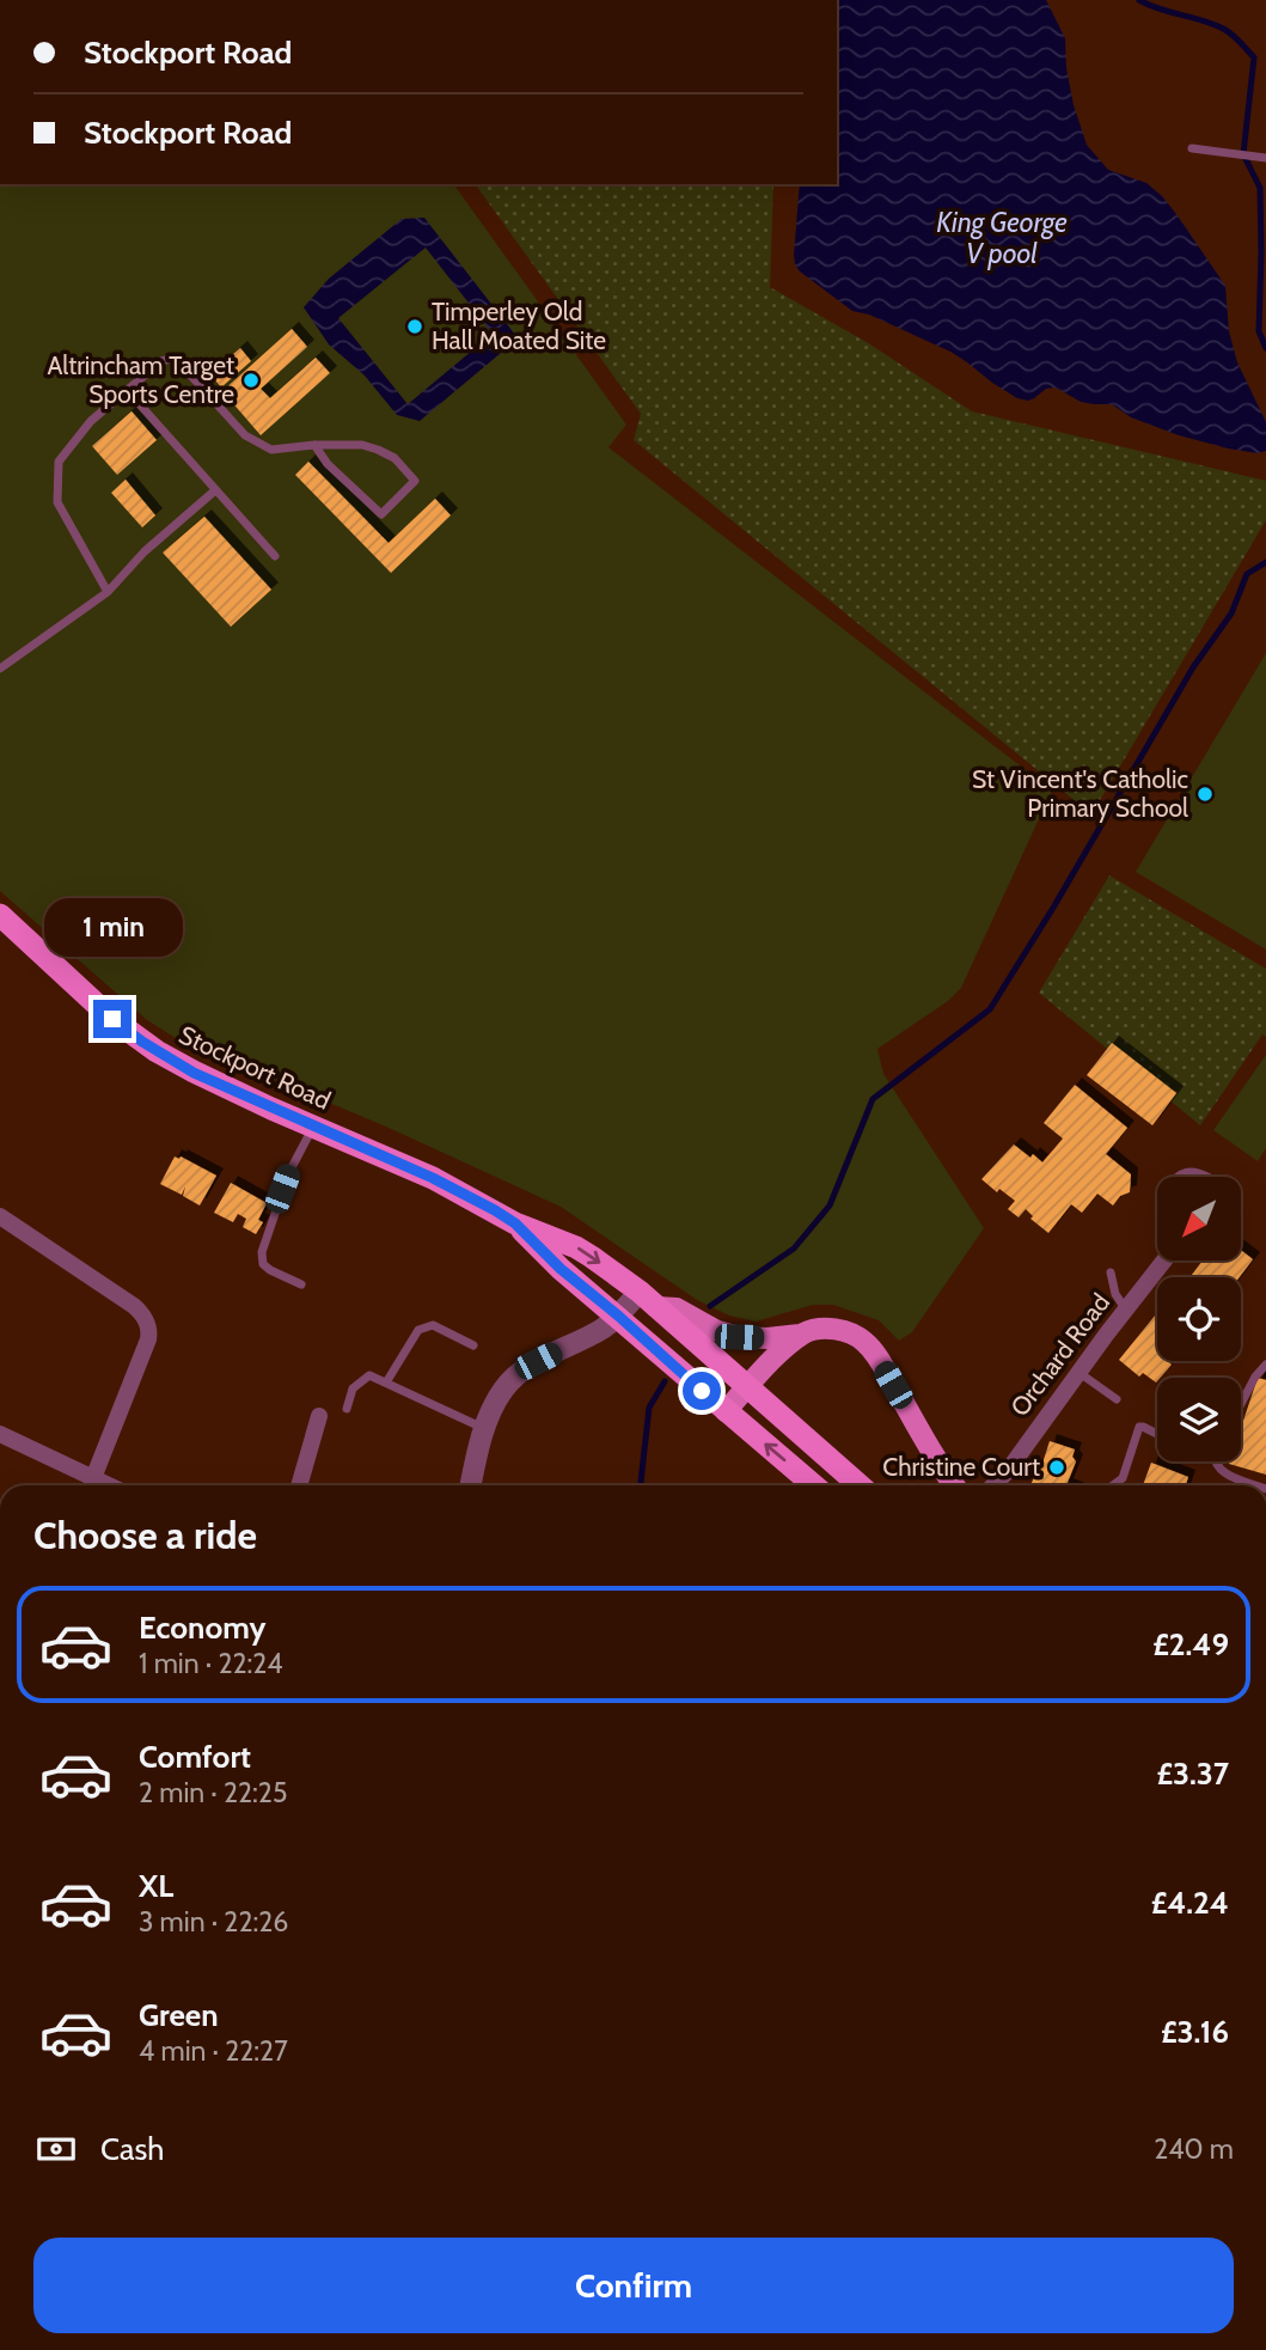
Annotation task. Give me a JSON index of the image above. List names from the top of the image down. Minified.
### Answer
{"streets":{"highway":["Stockport Road"],"street":["Orchard Road"]},"water":["King George V pool"],"places":["Timperley Old Hall Moated Site","Altrincham Target Sports Centre","St Vincent's Catholic Primary School","Christine Court"],"north":"bottom left","page":{"banner":["Stockport Road","Stockport Road"],"bubble":"1 min","heading":"Choose a ride","list":[{"name":"Economy","note":"1 min · 22:24","value":"£2.49"},{"name":"Comfort","note":"2 min · 22:25","value":"£3.37"},{"name":"XL","note":"3 min · 22:26","value":"£4.24"},{"name":"Green","note":"4 min · 22:27","value":"£3.16"}],"pay":["Cash","240 m"],"buttons":"Confirm"}}
